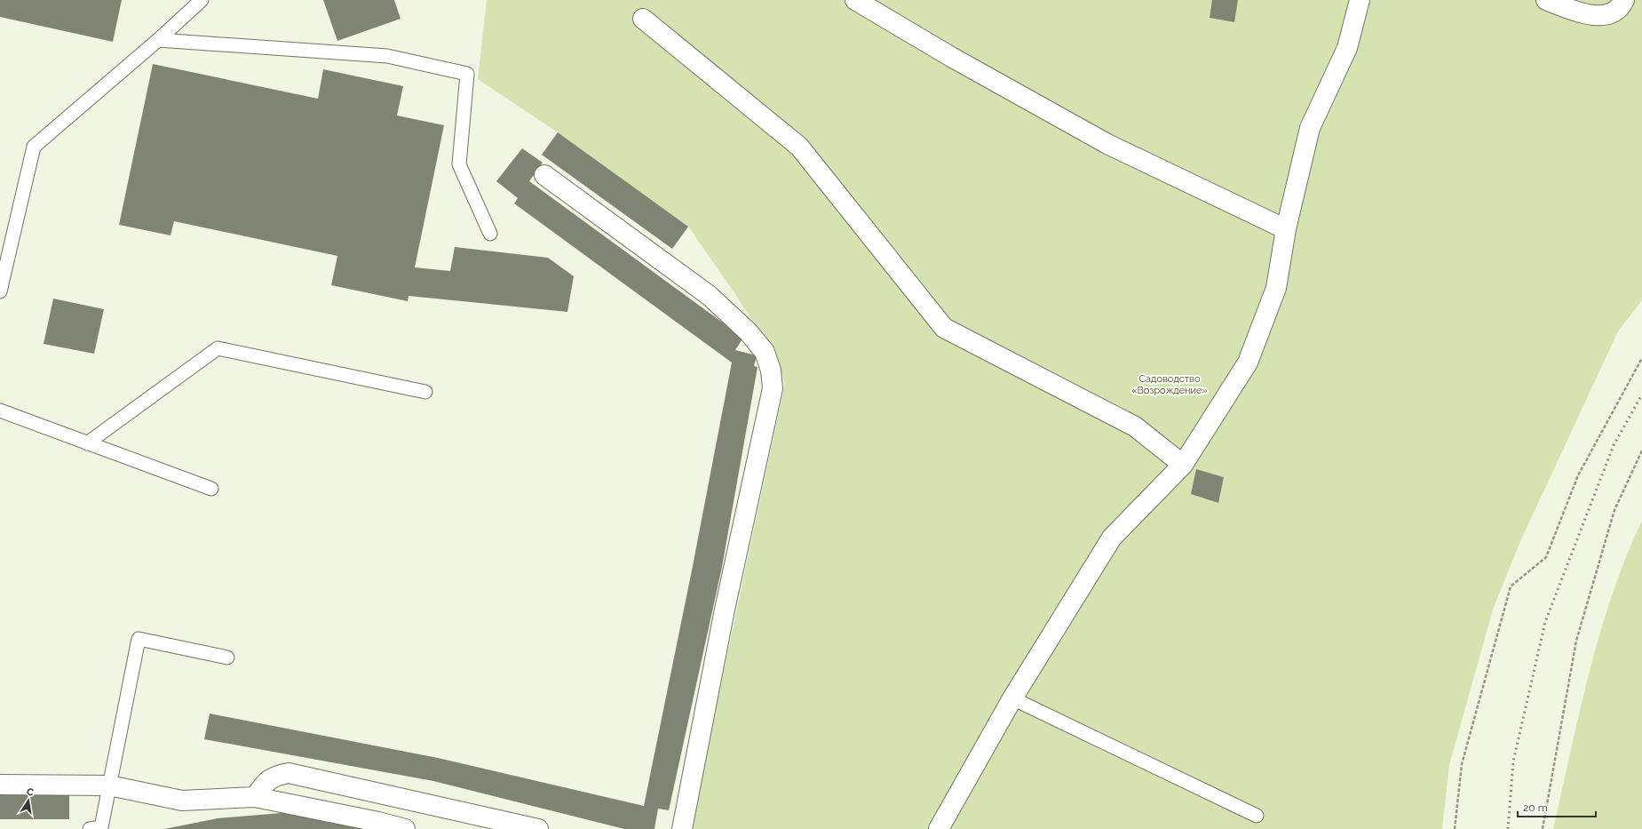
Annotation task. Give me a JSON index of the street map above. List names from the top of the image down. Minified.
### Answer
{"parks":["Садоводство «Возрождение»"],"scale_bar":"20 m","north":"top"}
